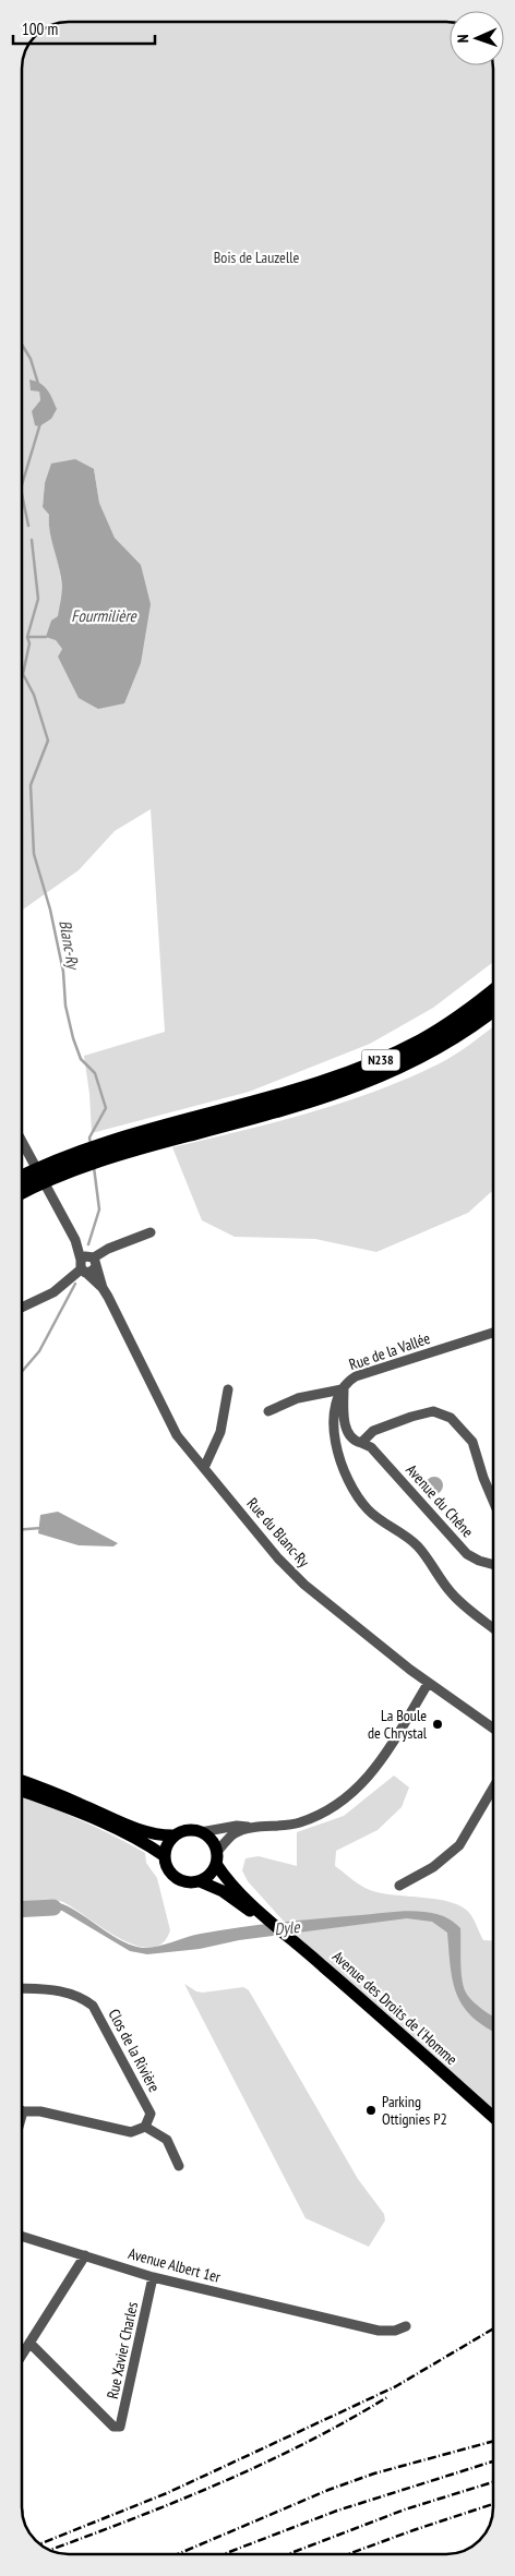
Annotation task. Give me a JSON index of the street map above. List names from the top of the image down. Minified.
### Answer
{"streets":{"highway":["N238"],"main road":["Avenue des Droits de l'Homme"],"street":["Rue de la Vallée","Avenue du Chêne","Rue du Blanc-Ry","Clos de la Rivière","Avenue Albert 1er","Rue Xavier Charles"]},"crossings":[["Rue de la Vallée","Avenue du Chêne"],["Avenue Albert 1er","Rue Xavier Charles"]],"water":["Fourmilière","Blanc-Ry","Dyle"],"parks":["Bois de Lauzelle"],"places":["La Boule de Chrystal","Parking Ottignies P2"],"scale_bar":"100 m","north":"left"}
